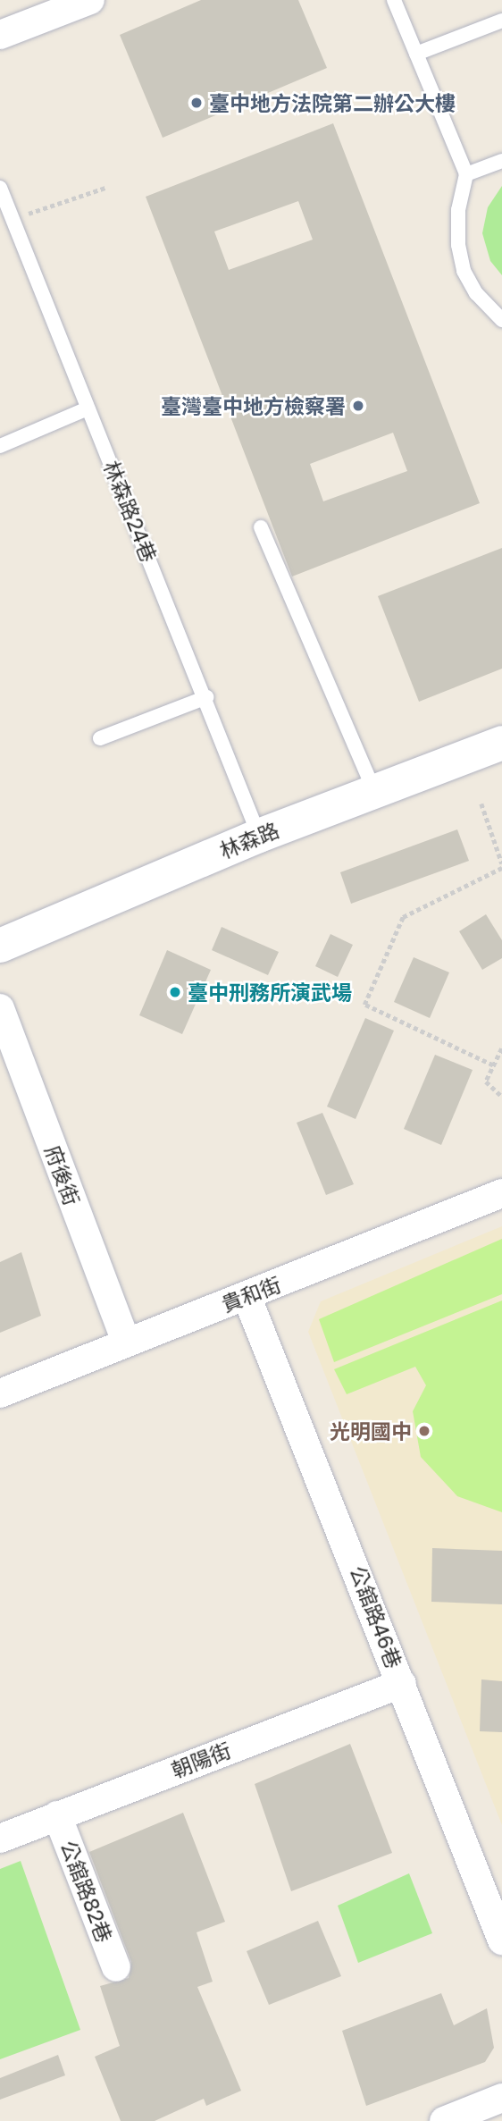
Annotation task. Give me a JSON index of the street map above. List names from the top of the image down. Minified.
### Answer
{"streets":{"main road":["林森路"],"street":["府後街","貴和街","公舘路46巷","朝陽街","公舘路82巷"],"lane":["林森路24巷"]},"crossings":[["林森路24巷","林森路"],["府後街","貴和街"],["貴和街","公舘路46巷"],["公舘路46巷","朝陽街"],["朝陽街","公舘路82巷"]],"places":["臺中地方法院第二辦公大樓","臺灣臺中地方檢察署","臺中刑務所演武場","光明國中"]}
